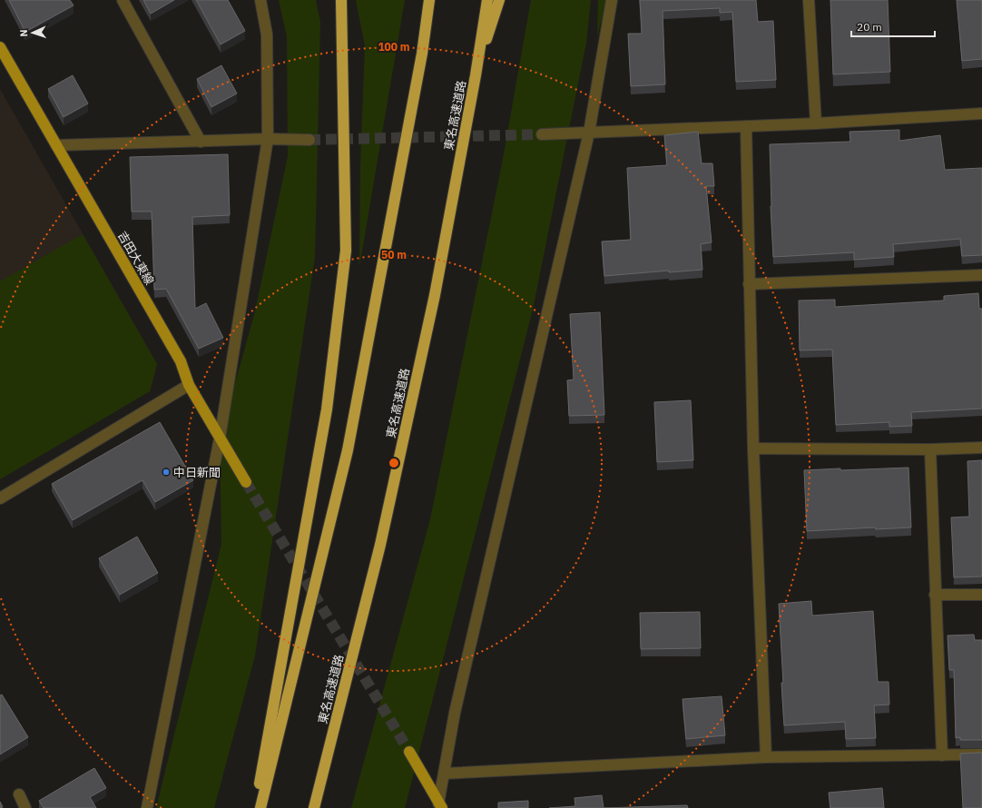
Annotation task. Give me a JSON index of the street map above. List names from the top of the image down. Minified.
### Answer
{"streets":{"highway":["東名高速道路"],"main road":["吉田大東線"]},"places":["中日新聞"],"scale_bar":"20 m","north":"left","rings":["100 m","50 m"]}
